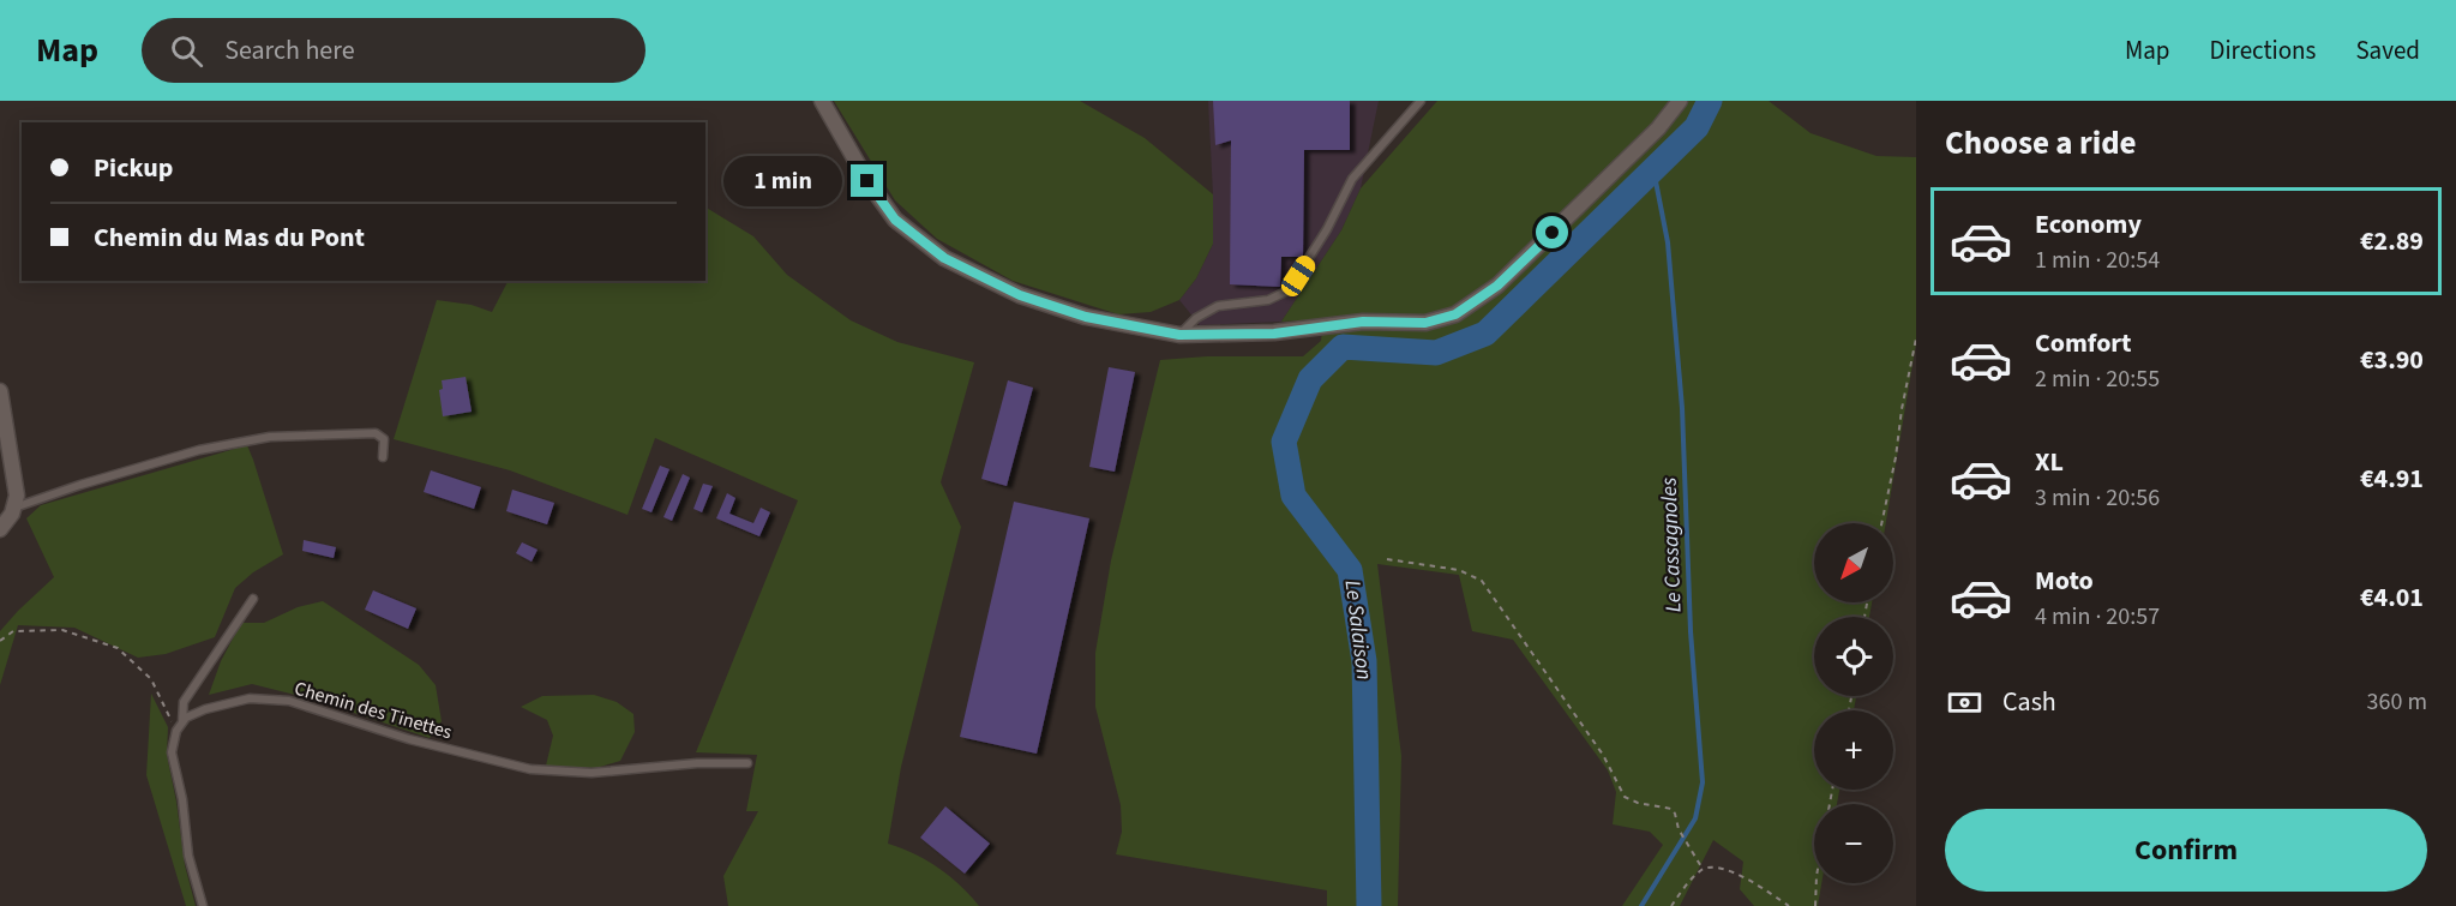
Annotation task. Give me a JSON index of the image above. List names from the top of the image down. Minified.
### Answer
{"streets":{"lane":["Chemin des Tinettes"]},"water":["Le Cassagnoles","Le Salaison"],"north":"bottom left","page":{"header":"Map","search":"Search here","nav":["Map","Directions","Saved"],"heading":"Choose a ride","banner":["Pickup","Chemin du Mas du Pont"],"bubble":"1 min","list":[{"name":"Economy","note":"1 min · 20:54","value":"€2.89"},{"name":"Comfort","note":"2 min · 20:55","value":"€3.90"},{"name":"XL","note":"3 min · 20:56","value":"€4.91"},{"name":"Moto","note":"4 min · 20:57","value":"€4.01"}],"map_buttons":["+","−"],"pay":["Cash","360 m"],"buttons":"Confirm"}}
